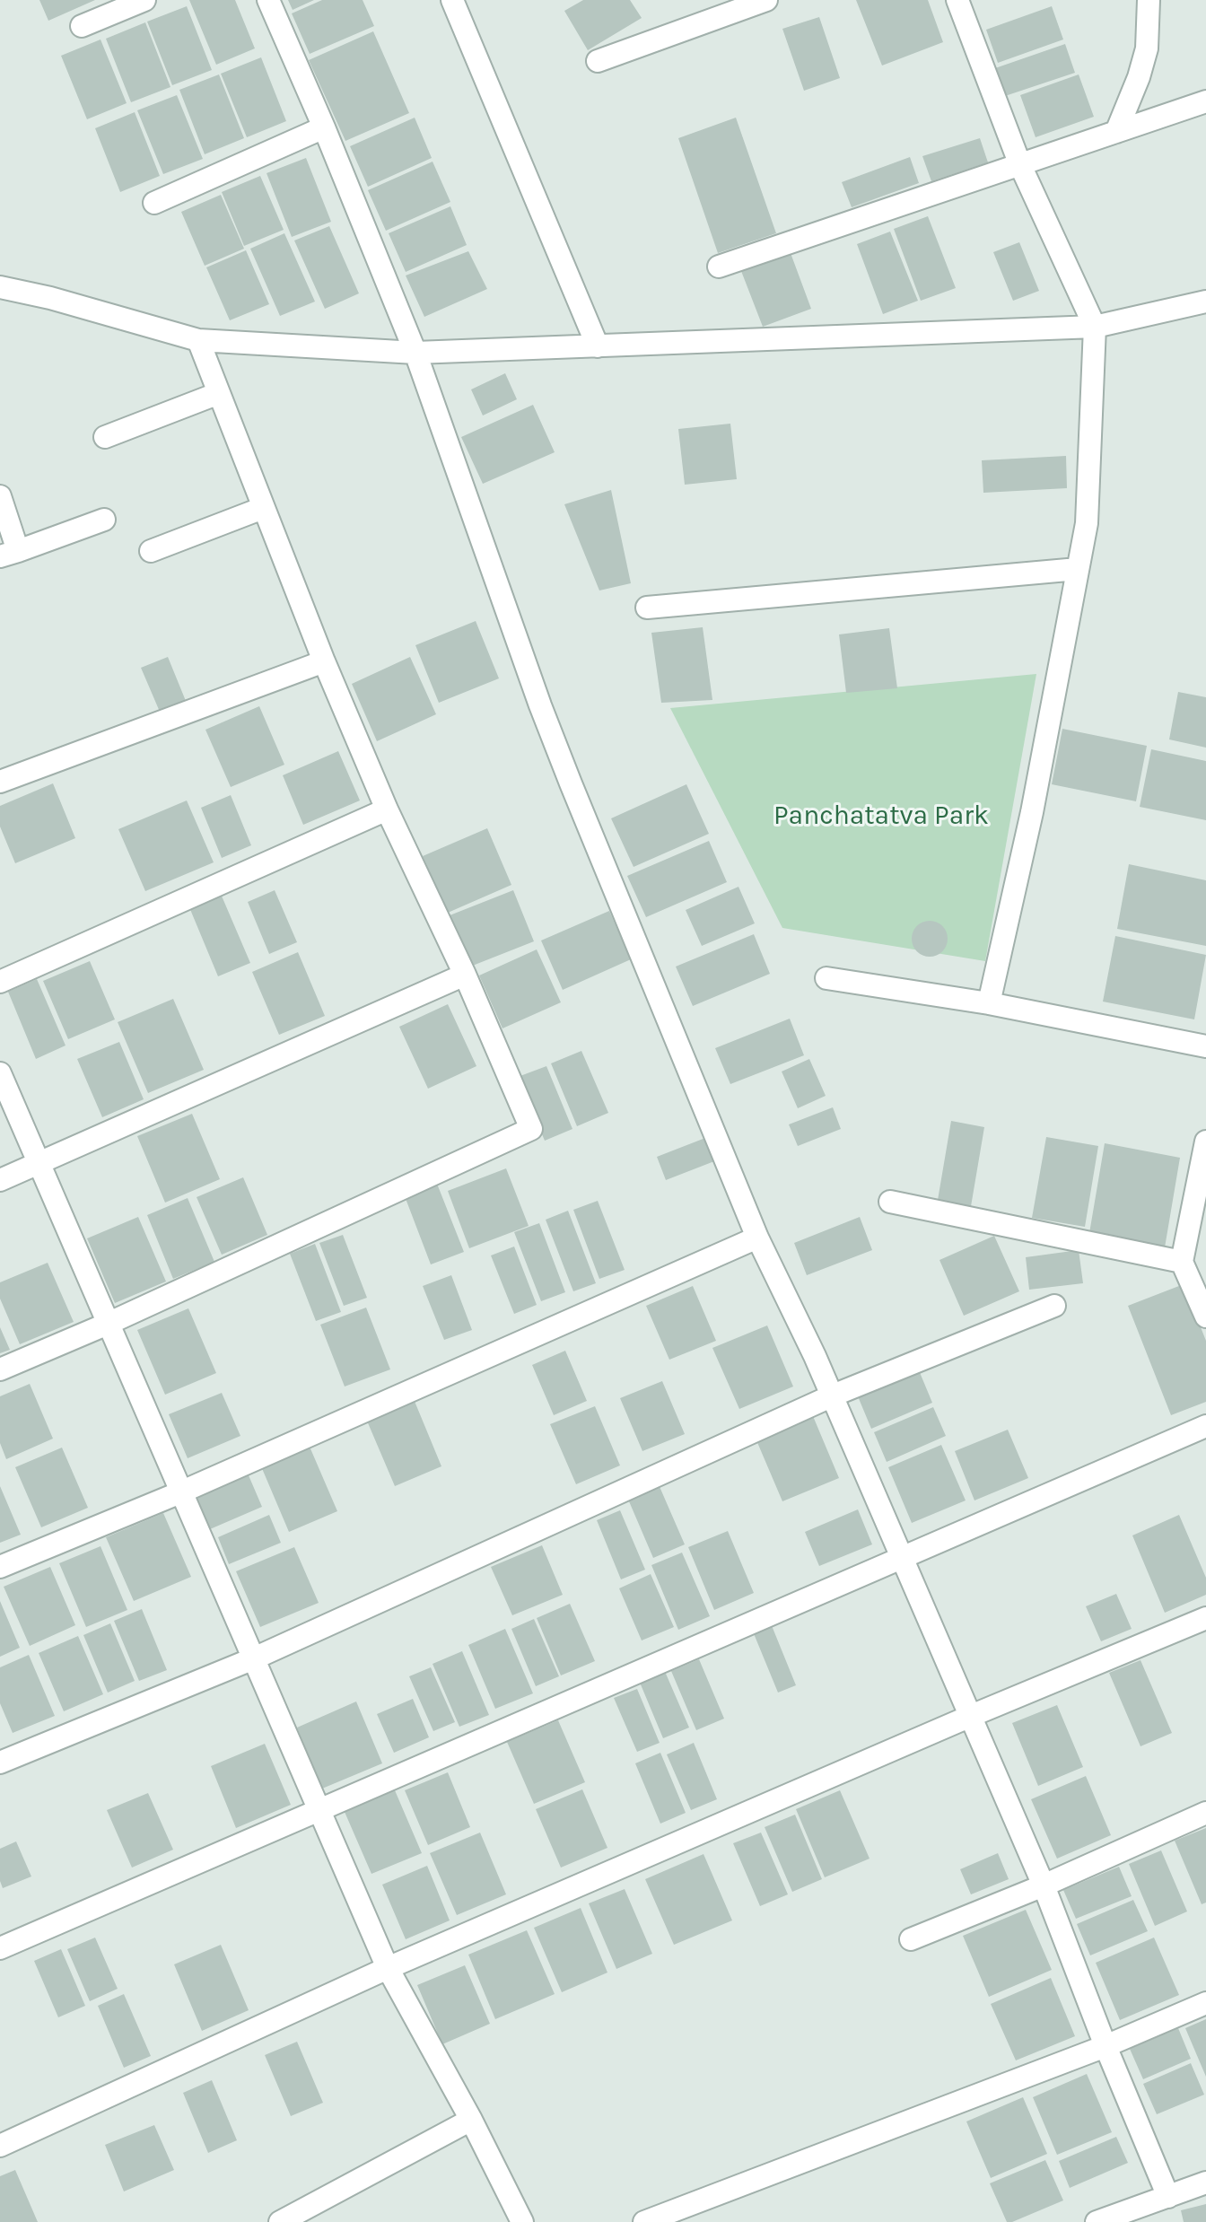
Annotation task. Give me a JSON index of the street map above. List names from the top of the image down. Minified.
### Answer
{"parks":["Panchatatva Park"]}
